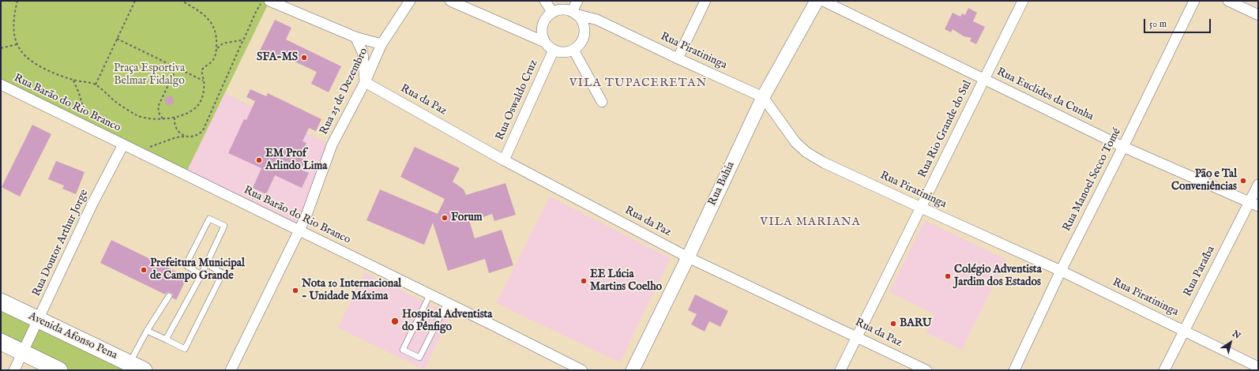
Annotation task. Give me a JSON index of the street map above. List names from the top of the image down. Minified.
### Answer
{"streets":{"main road":["Avenida Afonso Pena"],"street":["Rua Piratininga","Rua 25 de Dezembro","Rua Euclides da Cunha","Rua da Paz","Rua Oswaldo Cruz","Rua Barão do Rio Branco","Rua Rio Grande do Sul","Rua Manoel Secco Tomé","Rua Bahia","Rua Doutor Arthur Jorge","Rua Paraíba"]},"crossings":[["Rua Piratininga","Rua Oswaldo Cruz"],["Rua Piratininga","Rua Rio Grande do Sul"],["Rua Piratininga","Rua Manoel Secco Tomé"],["Rua Piratininga","Rua Bahia"],["Rua Piratininga","Rua Paraíba"],["Rua 25 de Dezembro","Rua da Paz"],["Rua 25 de Dezembro","Rua Barão do Rio Branco"],["Rua Euclides da Cunha","Rua Rio Grande do Sul"],["Rua Euclides da Cunha","Rua Manoel Secco Tomé"],["Rua Euclides da Cunha","Rua Paraíba"],["Rua da Paz","Rua Oswaldo Cruz"],["Rua da Paz","Rua Rio Grande do Sul"],["Rua da Paz","Rua Bahia"],["Rua Barão do Rio Branco","Rua Doutor Arthur Jorge"],["Rua Doutor Arthur Jorge","Avenida Afonso Pena"]],"districts":["VILA TUPACERETAN","VILA MARIANA"],"parks":["Praça Esportiva Belmar Fidalgo"],"places":["SFA-MS","EM Prof Arlindo Lima","Pão e Tal Conveniências","Forum","Prefeitura Municipal de Campo Grande","Colégio Adventista Jardim dos Estados","EE Lúcia Martins Coelho","Nota 10 Internacional - Unidade Máxima","Hospital Adventista do Pênfigo","BARU"],"scale_bar":"50 m","north":"top right"}
